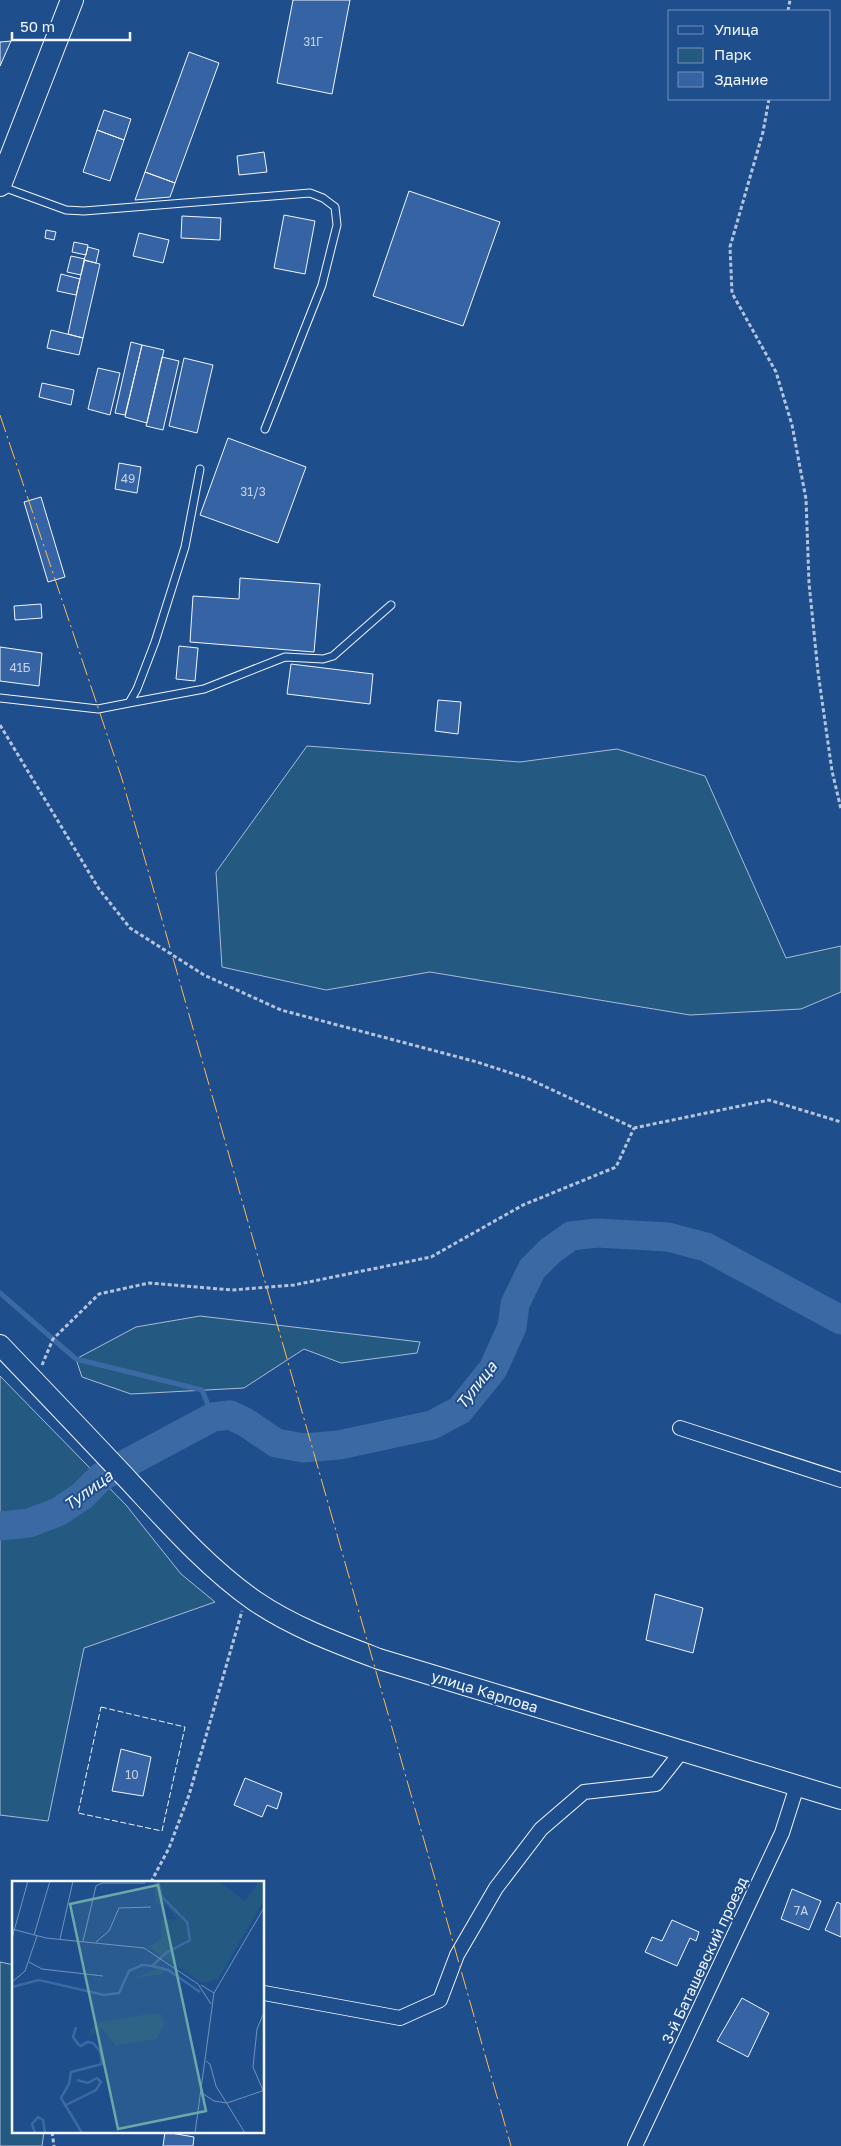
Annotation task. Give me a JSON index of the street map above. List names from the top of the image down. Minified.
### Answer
{"streets":{"main road":["улица Карпова"],"street":["3-й Баташевский проезд"]},"crossings":[["улица Карпова","3-й Баташевский проезд"]],"water":["Тулица"],"house_numbers":["31Г","49","31/3","41Б","10","7А"],"legend":["Улица","Парк","Здание"],"scale_bar":"50 m"}
